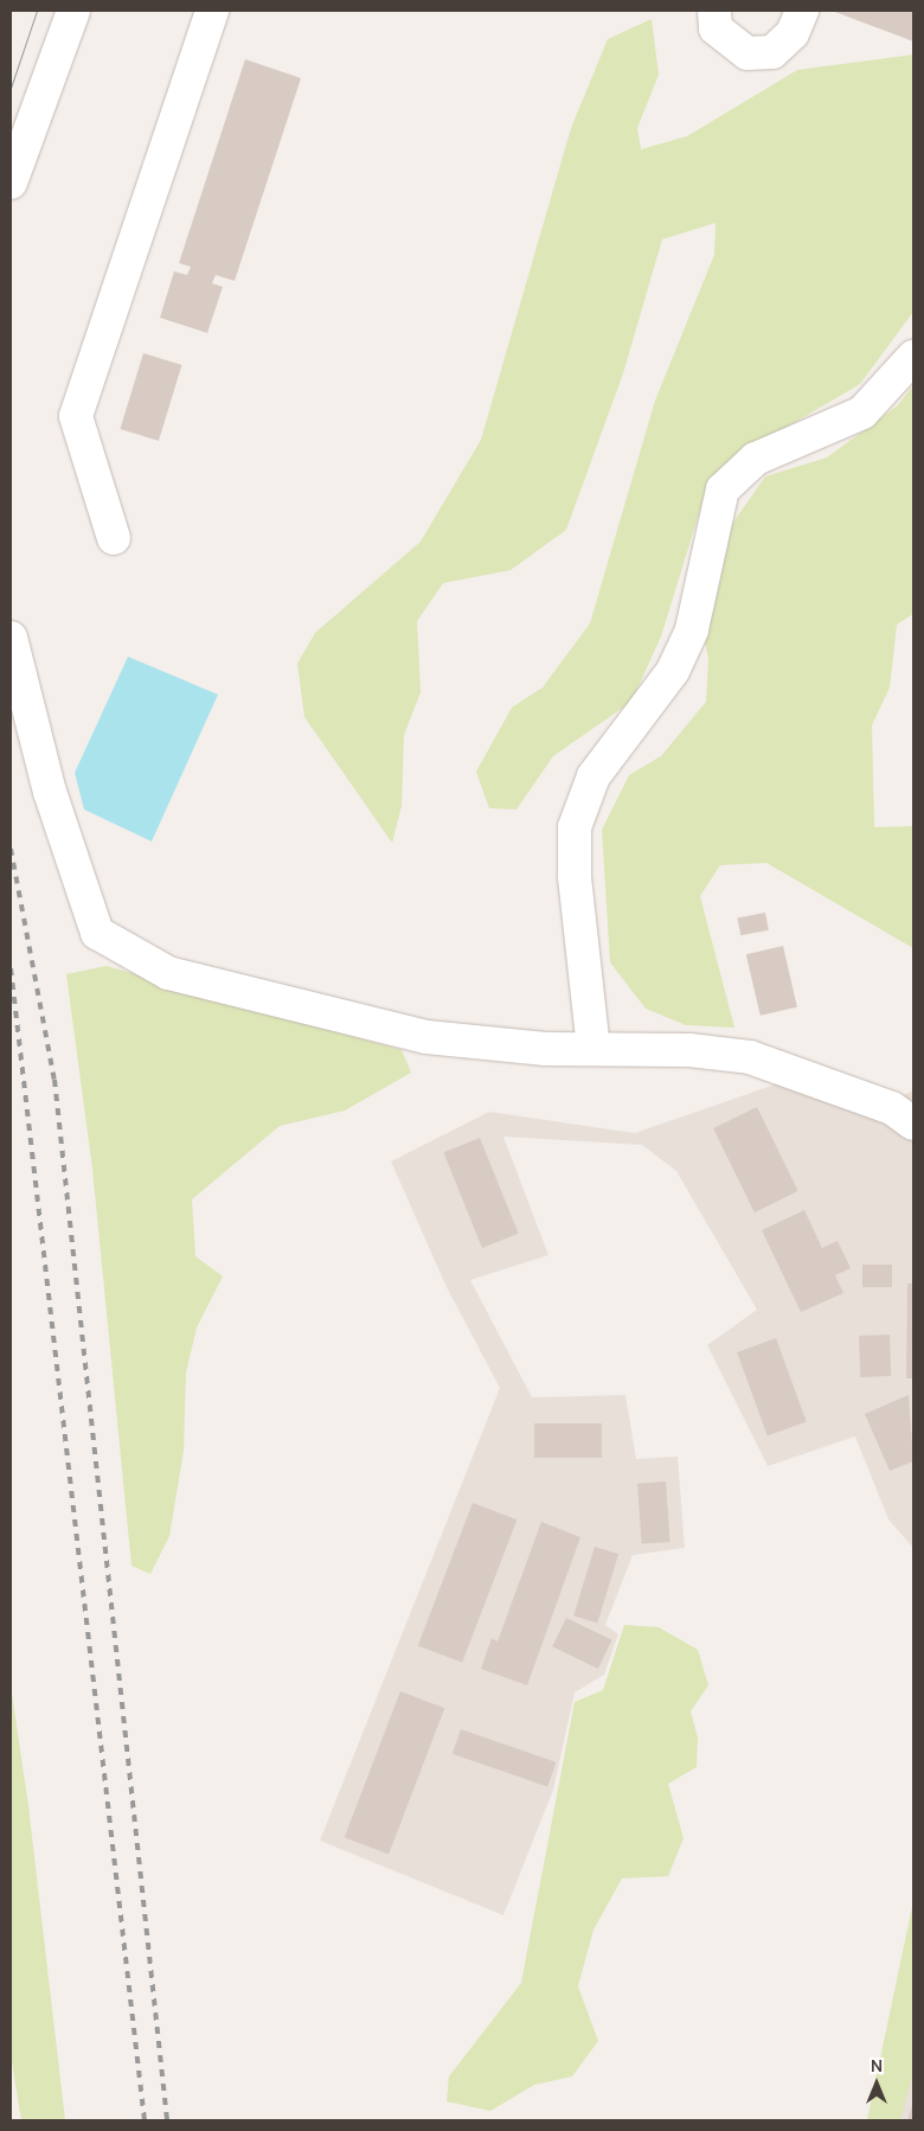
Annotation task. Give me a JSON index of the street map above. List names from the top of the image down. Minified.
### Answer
{"north":"top"}
